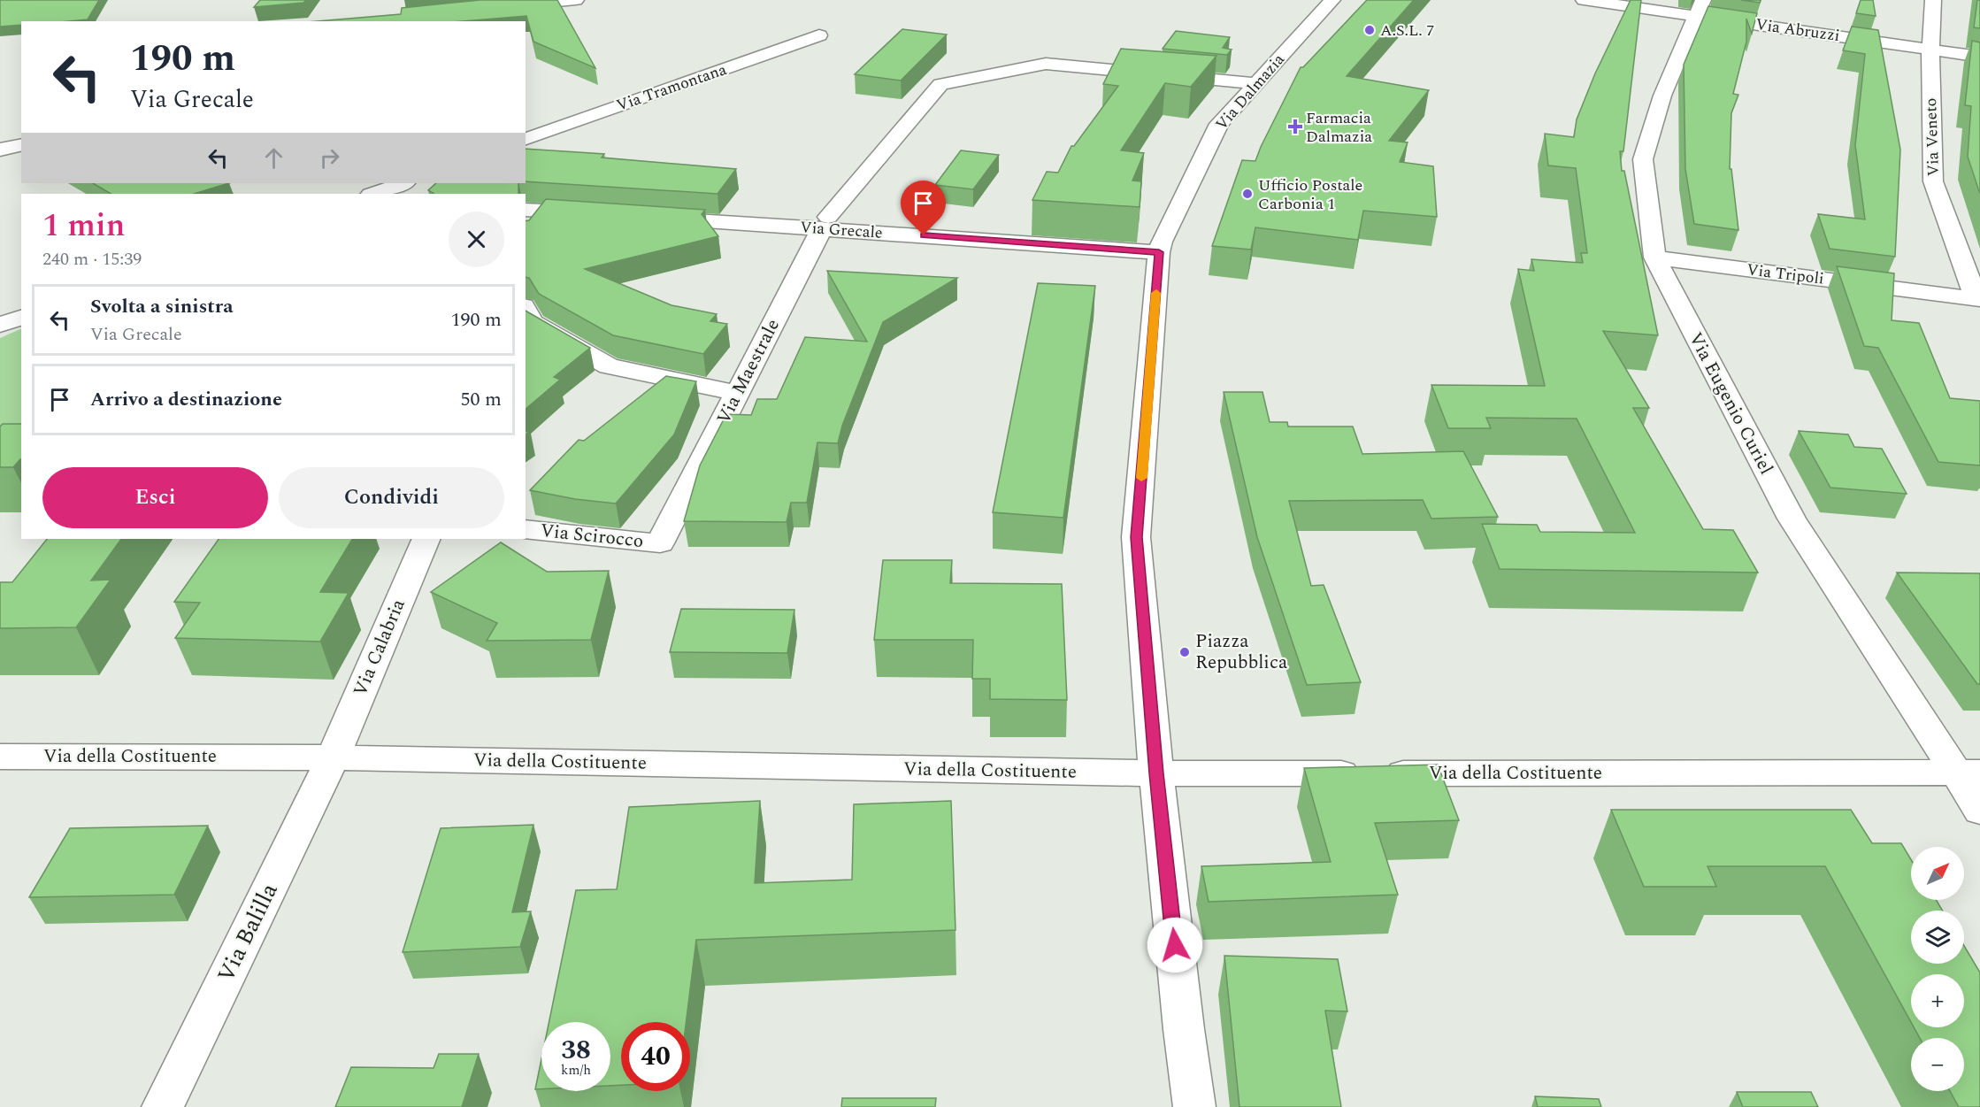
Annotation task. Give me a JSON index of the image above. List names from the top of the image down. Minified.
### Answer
{"streets":{"street":["Via Abruzzi","Via Tramontana","Via Dalmazia","Via Veneto","Via Grecale","Via Tripoli","Via Maestrale","Via Eugenio Curiel","Via Scirocco","Via Calabria","Via della Costituente","Via Balilla"]},"crossings":[["Via Abruzzi","Via Veneto"],["Via Abruzzi","Via Eugenio Curiel"],["Via Dalmazia","Via Grecale"],["Via Dalmazia","Via Maestrale"],["Via Veneto","Via Tripoli"],["Via Grecale","Via Maestrale"],["Via Tripoli","Via Eugenio Curiel"],["Via Maestrale","Via Scirocco"],["Via Eugenio Curiel","Via della Costituente"],["Via Calabria","Via della Costituente"],["Via Calabria","Via Balilla"],["Via della Costituente","Via Balilla"]],"places":{"other":["A.S.L. 7","Ufficio Postale Carbonia 1","Piazza Repubblica"],"health":["Farmacia Dalmazia"]},"north":"top right","page":{"turn":["190 m","Via Grecale"],"heading":["1 min","240 m · 15:39"],"list":[{"name":"Svolta a sinistra","note":"Via Grecale","value":"190 m"},{"name":"Arrivo a destinazione","value":"50 m"}],"buttons":["Esci","Condividi"],"map_buttons":["+","−"],"speed":"38 km/h","limit":"40"}}
